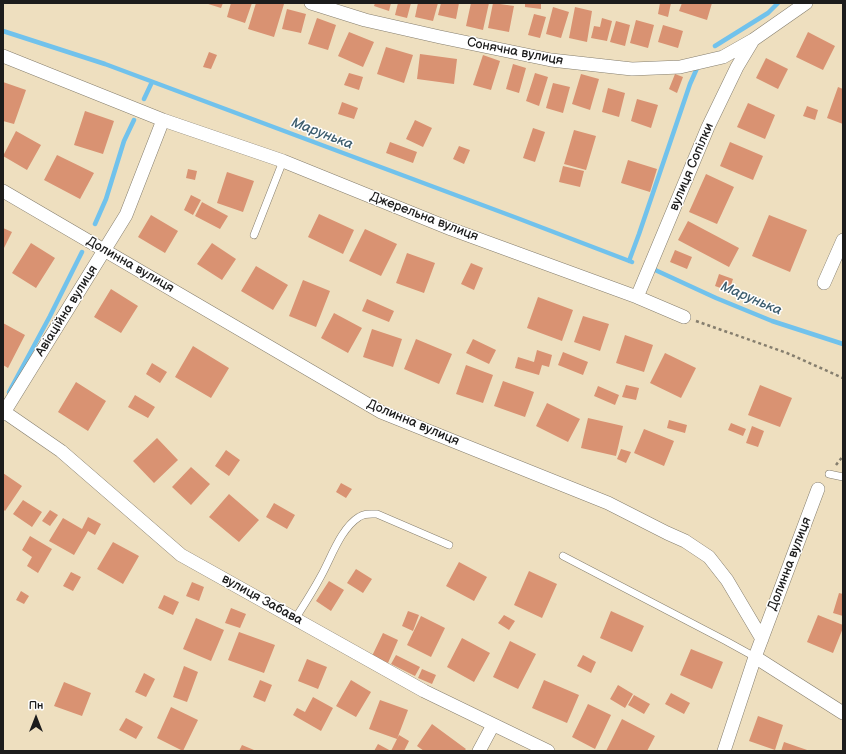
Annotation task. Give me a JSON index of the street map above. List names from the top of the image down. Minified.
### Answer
{"streets":{"street":["Сонячна вулиця","вулиця Сопілки","Джерельна вулиця","Долинна вулиця","Авіаційна вулиця","вулиця Забава"]},"crossings":[["Сонячна вулиця","вулиця Сопілки"],["вулиця Сопілки","Джерельна вулиця"],["Джерельна вулиця","Авіаційна вулиця"],["Долинна вулиця","Авіаційна вулиця"],["Авіаційна вулиця","вулиця Забава"]],"water":["Марунька"],"north":"top"}
